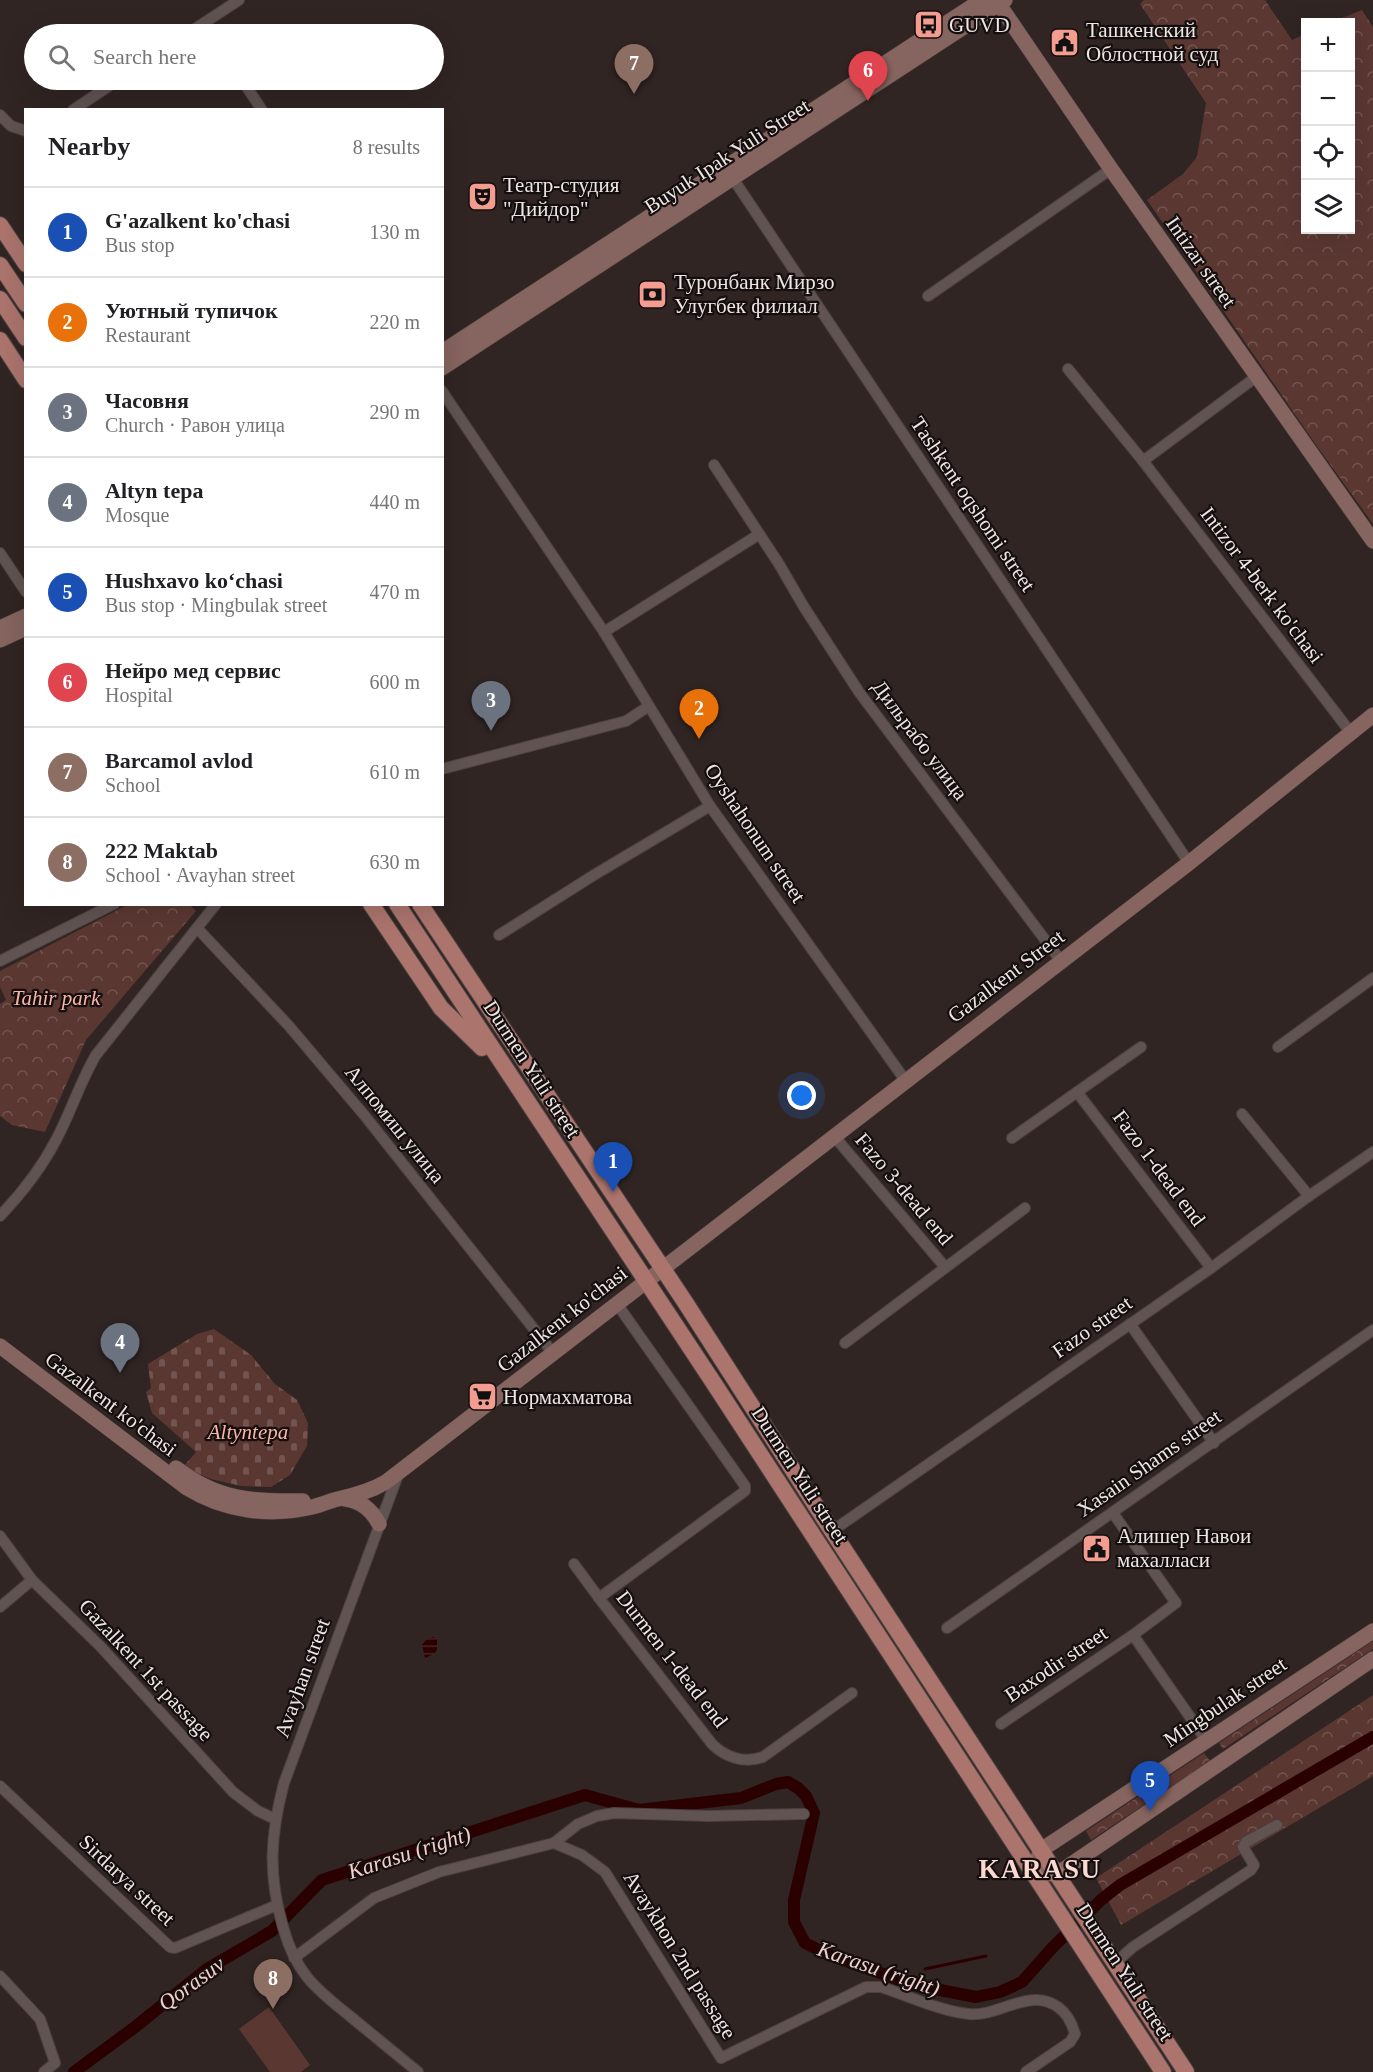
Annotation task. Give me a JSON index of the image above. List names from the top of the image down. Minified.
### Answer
{"streets":{"main road":["Buyuk Ipak Yuli Street","Intizаr street","Gazalkent Street","Durmen Yuli street","Gazalkent ko'chasi","Mingbulak street"],"street":["Tаshkent oqshomi street","Intizor 4-berk ko'chasi","Дильрабо улица","Oyshahonum street","Алпомиш улица","Fazo 1-dead end","Fazo 3-dead end","Fazo street","Xasain Shams street","Durmen 1-dead end","Baxodir street","Gazalkent 1st passage","Avayhan street","Sirdarya street","Avaykhon 2nd passage"]},"crossings":[["Buyuk Ipak Yuli Street","Intizаr street"],["Buyuk Ipak Yuli Street","Tаshkent oqshomi street"],["Tаshkent oqshomi street","Gazalkent Street"],["Intizor 4-berk ko'chasi","Gazalkent Street"],["Дильрабо улица","Gazalkent Street"],["Oyshahonum street","Gazalkent Street"],["Gazalkent Street","Durmen Yuli street"],["Gazalkent Street","Fazo 3-dead end"],["Gazalkent Street","Gazalkent ko'chasi"],["Durmen Yuli street","Gazalkent ko'chasi"],["Durmen Yuli street","Fazo street"],["Durmen Yuli street","Mingbulak street"],["Алпомиш улица","Gazalkent ko'chasi"],["Fazo 1-dead end","Fazo street"],["Gazalkent ko'chasi","Durmen 1-dead end"],["Gazalkent ko'chasi","Avayhan street"],["Xasain Shams street","Baxodir street"],["Gazalkent 1st passage","Avayhan street"],["Avayhan street","Sirdarya street"]],"districts":["KARASU"],"water":["Karasu (right)","Qorasuv"],"parks":["Tahir park","Altyntepa"],"places":{"bus stop":["GUVD"],"public building":["Ташкенский Облостной суд","Алишер Навои махалласи"],"theatre":["Театр-студия \"Дийдор\""],"bank":["Туронбанк Мирзо Улугбек филиал"],"supermarket":["Нормахматова"]},"page":{"map_buttons":["+","−"],"search":"Search here","pins":["7","6","3","2","1","4","5","8"],"heading":["Nearby","8 results"],"list":[{"mark":"1","name":"G'azalkent ko'chasi","note":"Bus stop","value":"130 m"},{"mark":"2","name":"Уютный тупичок","note":"Restaurant","value":"220 m"},{"mark":"3","name":"Часовня","note":"Church · Равон улица","value":"290 m"},{"mark":"4","name":"Altyn tepa","note":"Mosque","value":"440 m"},{"mark":"5","name":"Hushxavo koʻchasi","note":"Bus stop · Mingbulak street","value":"470 m"},{"mark":"6","name":"Нейро мед сервис","note":"Hospital","value":"600 m"},{"mark":"7","name":"Barcamol avlod","note":"School","value":"610 m"},{"mark":"8","name":"222 Maktab","note":"School · Avayhan street","value":"630 m"}]}}
